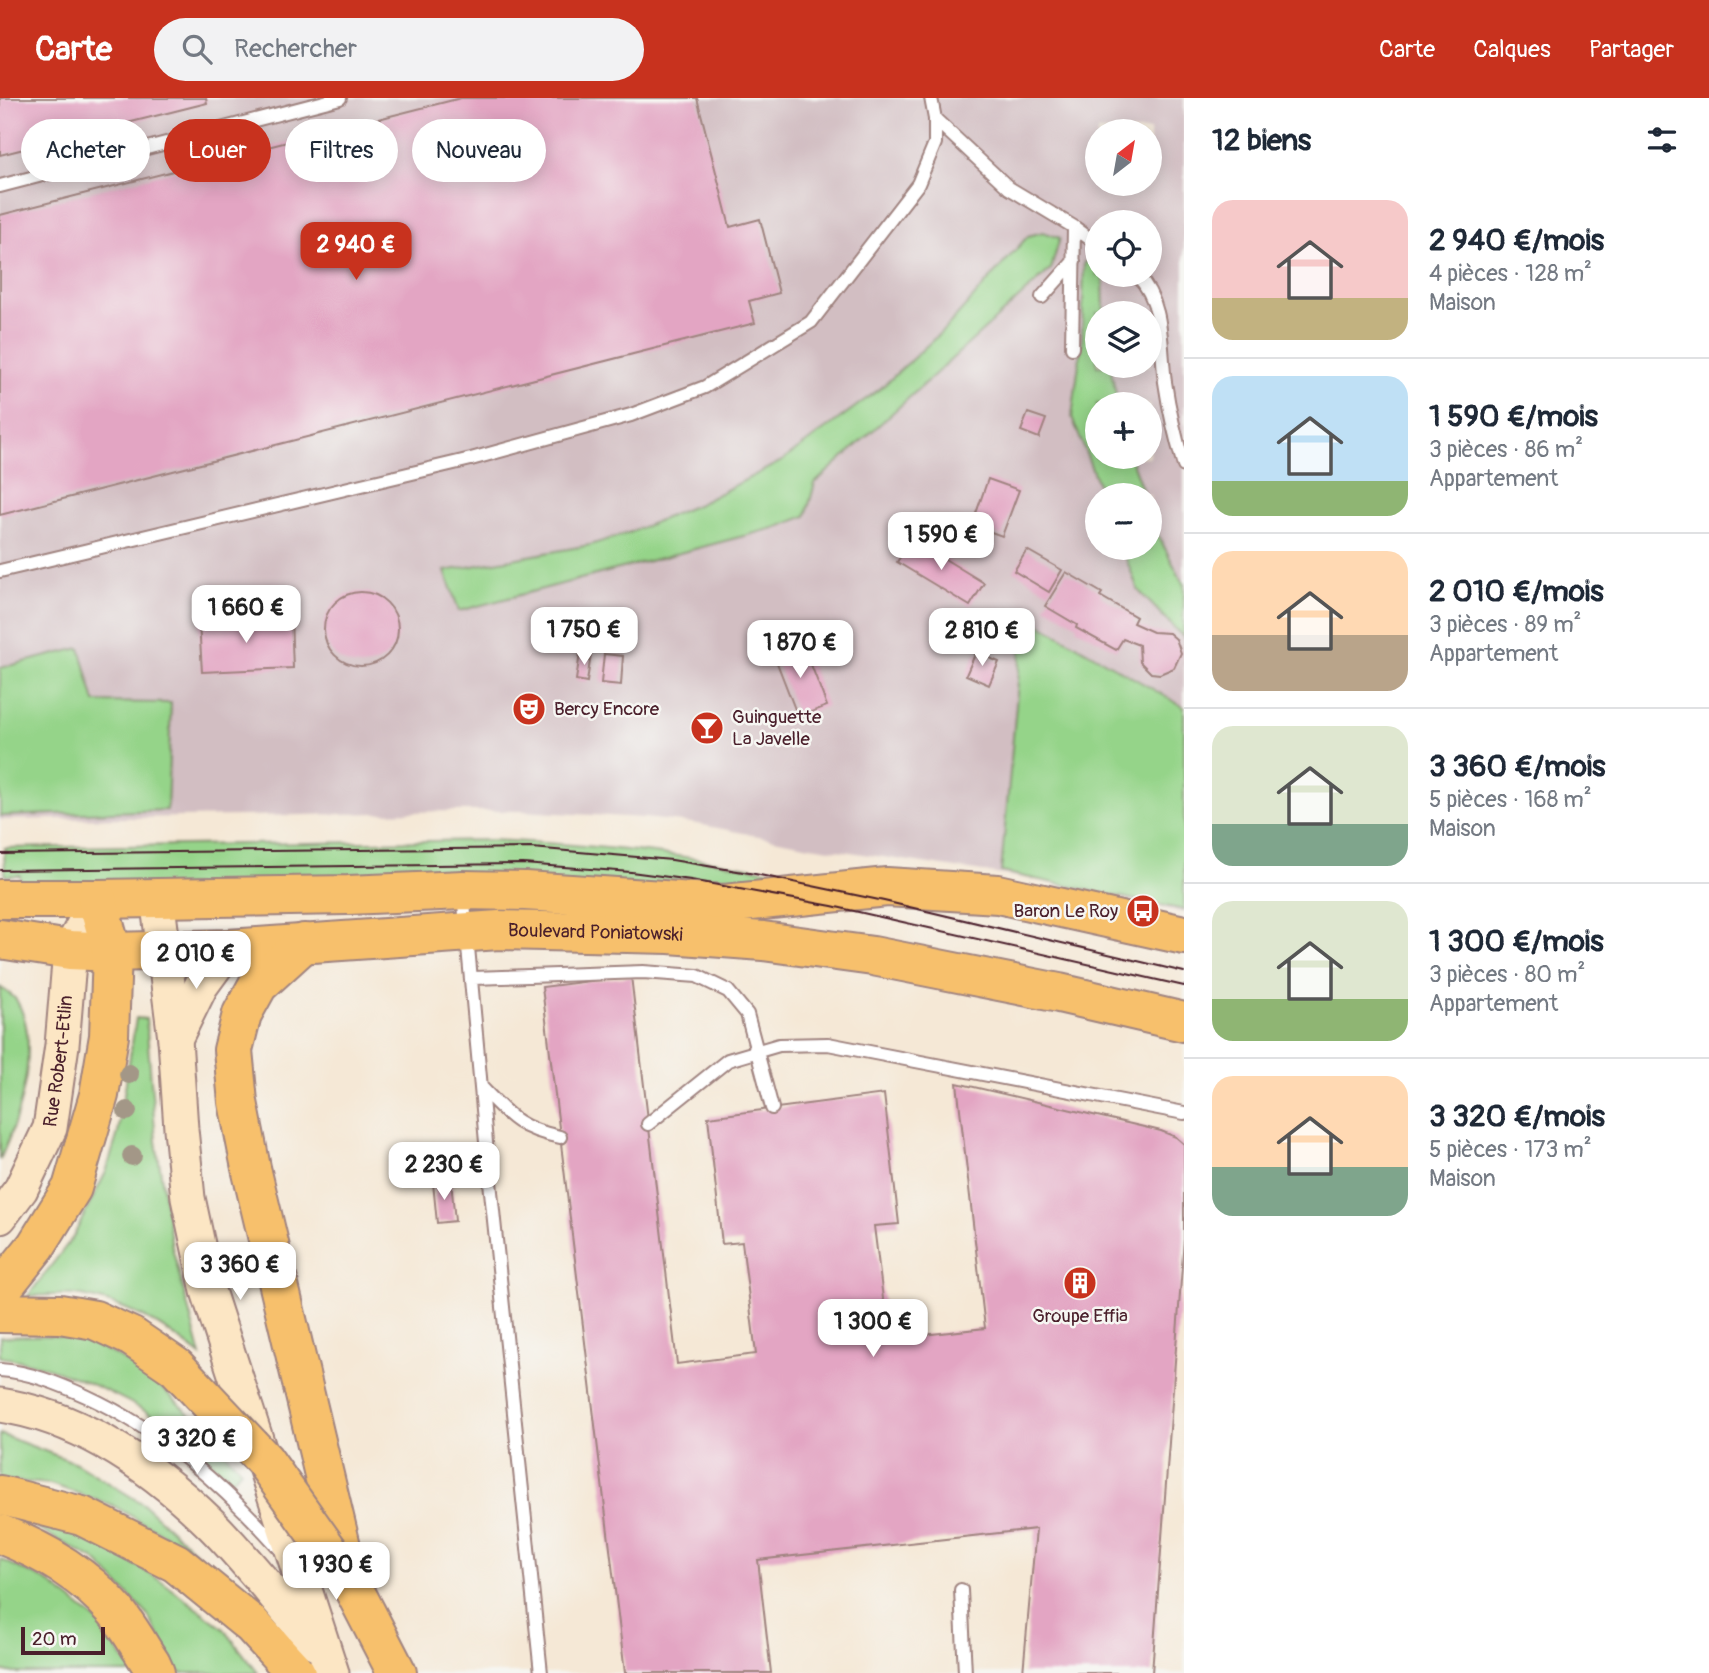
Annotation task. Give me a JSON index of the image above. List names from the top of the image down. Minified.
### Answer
{"streets":{"main road":["Boulevard Poniatowski","Rue Robert-Etlin"]},"crossings":[["Boulevard Poniatowski","Rue Robert-Etlin"]],"places":{"theatre":["Bercy Encore"],"bar":["Guinguette La Javelle"],"bus stop":["Baron Le Roy"],"building":["Groupe Effia"]},"scale_bar":"20 m","north":"top right","page":{"header":"Carte","search":"Rechercher","nav":["Carte","Calques","Partager"],"heading":"12 biens","map_buttons":["+","−"],"chip":["Acheter","Louer","Filtres","Nouveau"],"list":[{"name":"2 940 €/mois","note":"4 pièces · 128 m² · Maison"},{"name":"1 590 €/mois","note":"3 pièces · 86 m² · Appartement"},{"name":"2 010 €/mois","note":"3 pièces · 89 m² · Appartement"},{"name":"3 360 €/mois","note":"5 pièces · 168 m² · Maison"},{"name":"1 300 €/mois","note":"3 pièces · 80 m² · Appartement"},{"name":"3 320 €/mois","note":"5 pièces · 173 m² · Maison"}],"price":["2 940 €","1 590 €","1 660 €","1 750 €","2 810 €","1 870 €","2 010 €","2 230 €","3 360 €","1 300 €","3 320 €","1 930 €"],"scale":"20 m"}}
